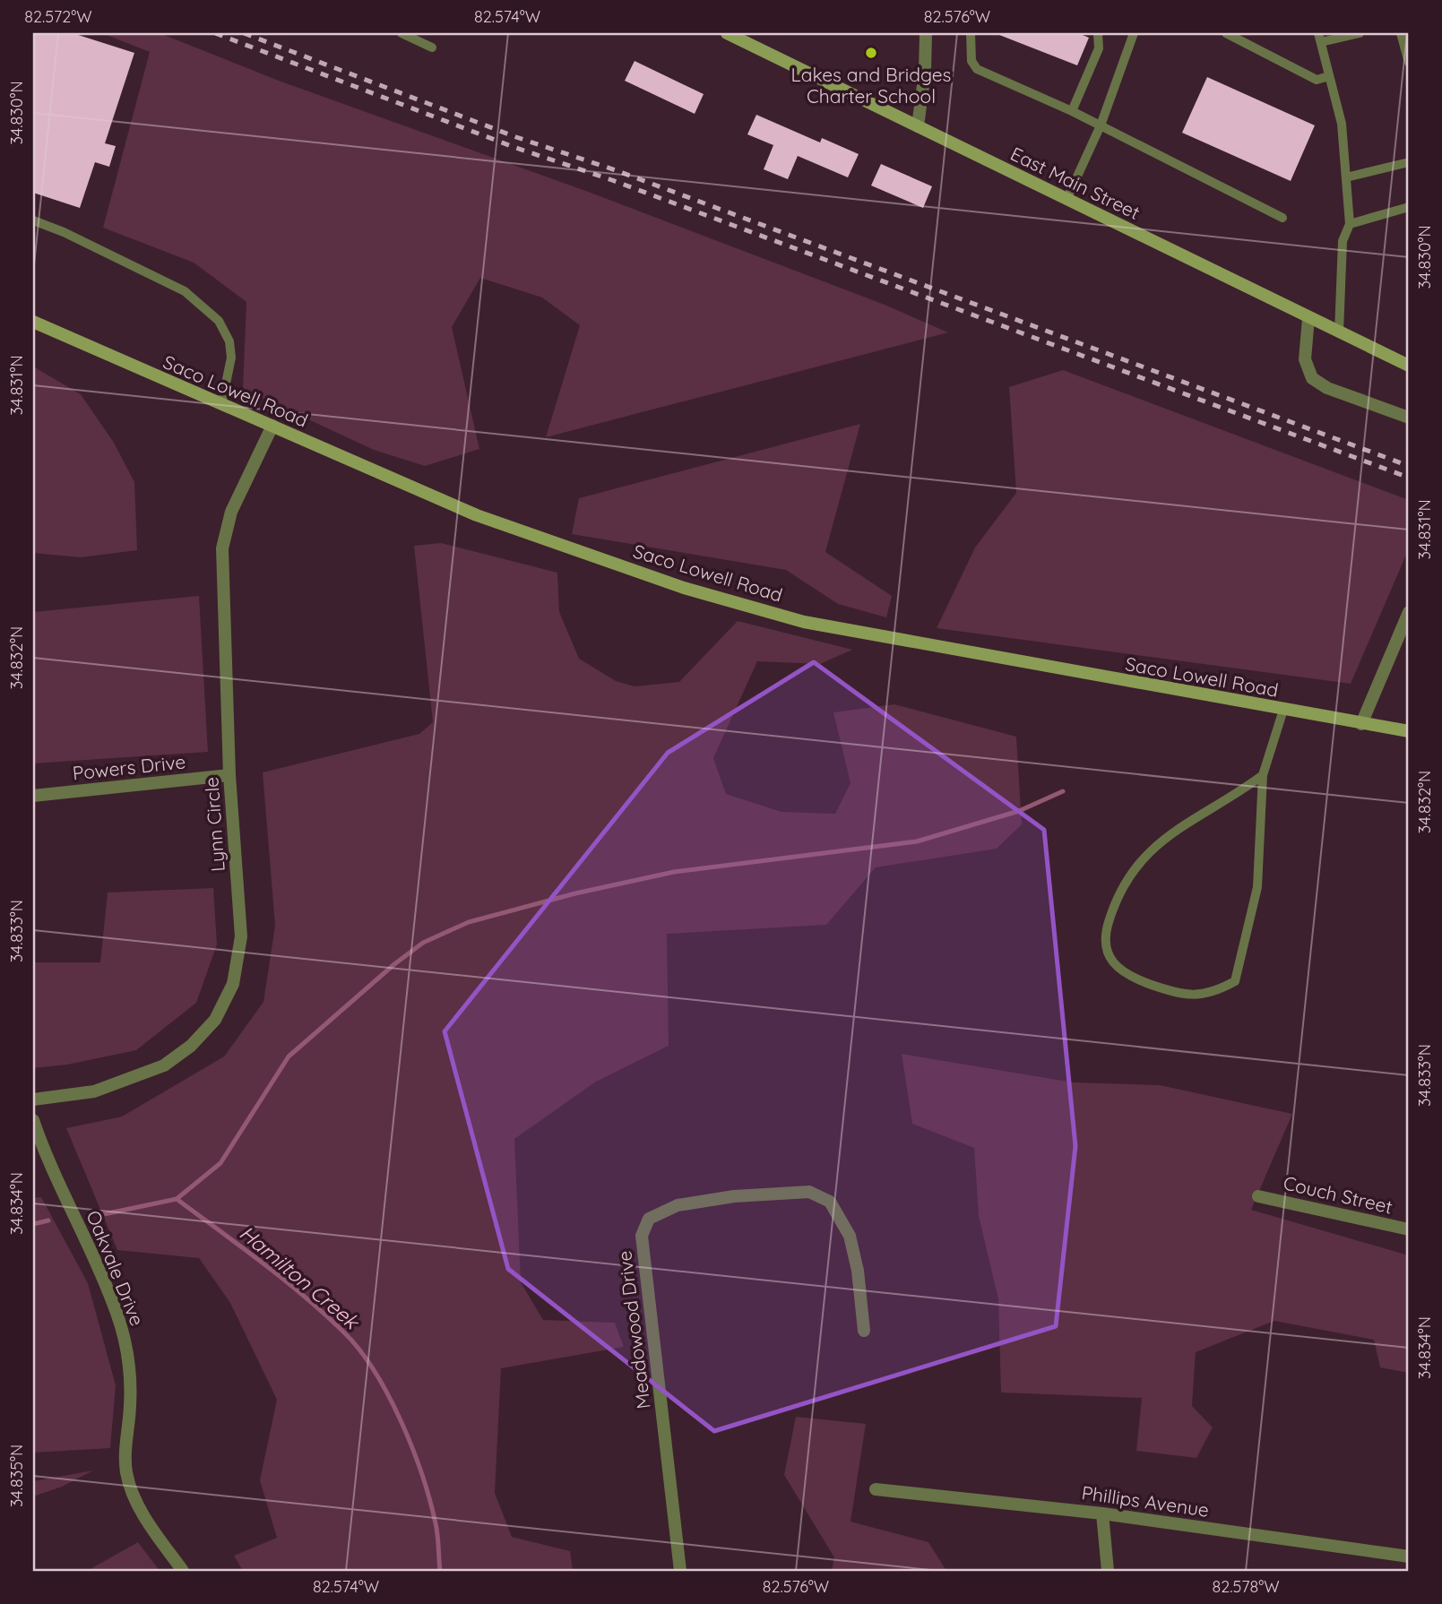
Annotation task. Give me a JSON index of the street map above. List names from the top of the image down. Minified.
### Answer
{"streets":{"street":["East Main Street","Saco Lowell Road","Powers Drive","Lynn Circle","Couch Street","Oakvale Drive","Meadowood Drive","Phillips Avenue"]},"crossings":[["Saco Lowell Road","Lynn Circle"],["Powers Drive","Lynn Circle"]],"water":["Hamilton Creek"],"places":["Lakes and Bridges Charter School"],"coordinates":["82.572°W","82.574°W","82.576°W","34.830°N","34.831°N","34.832°N","34.833°N","34.834°N","34.835°N","82.578°W"]}
